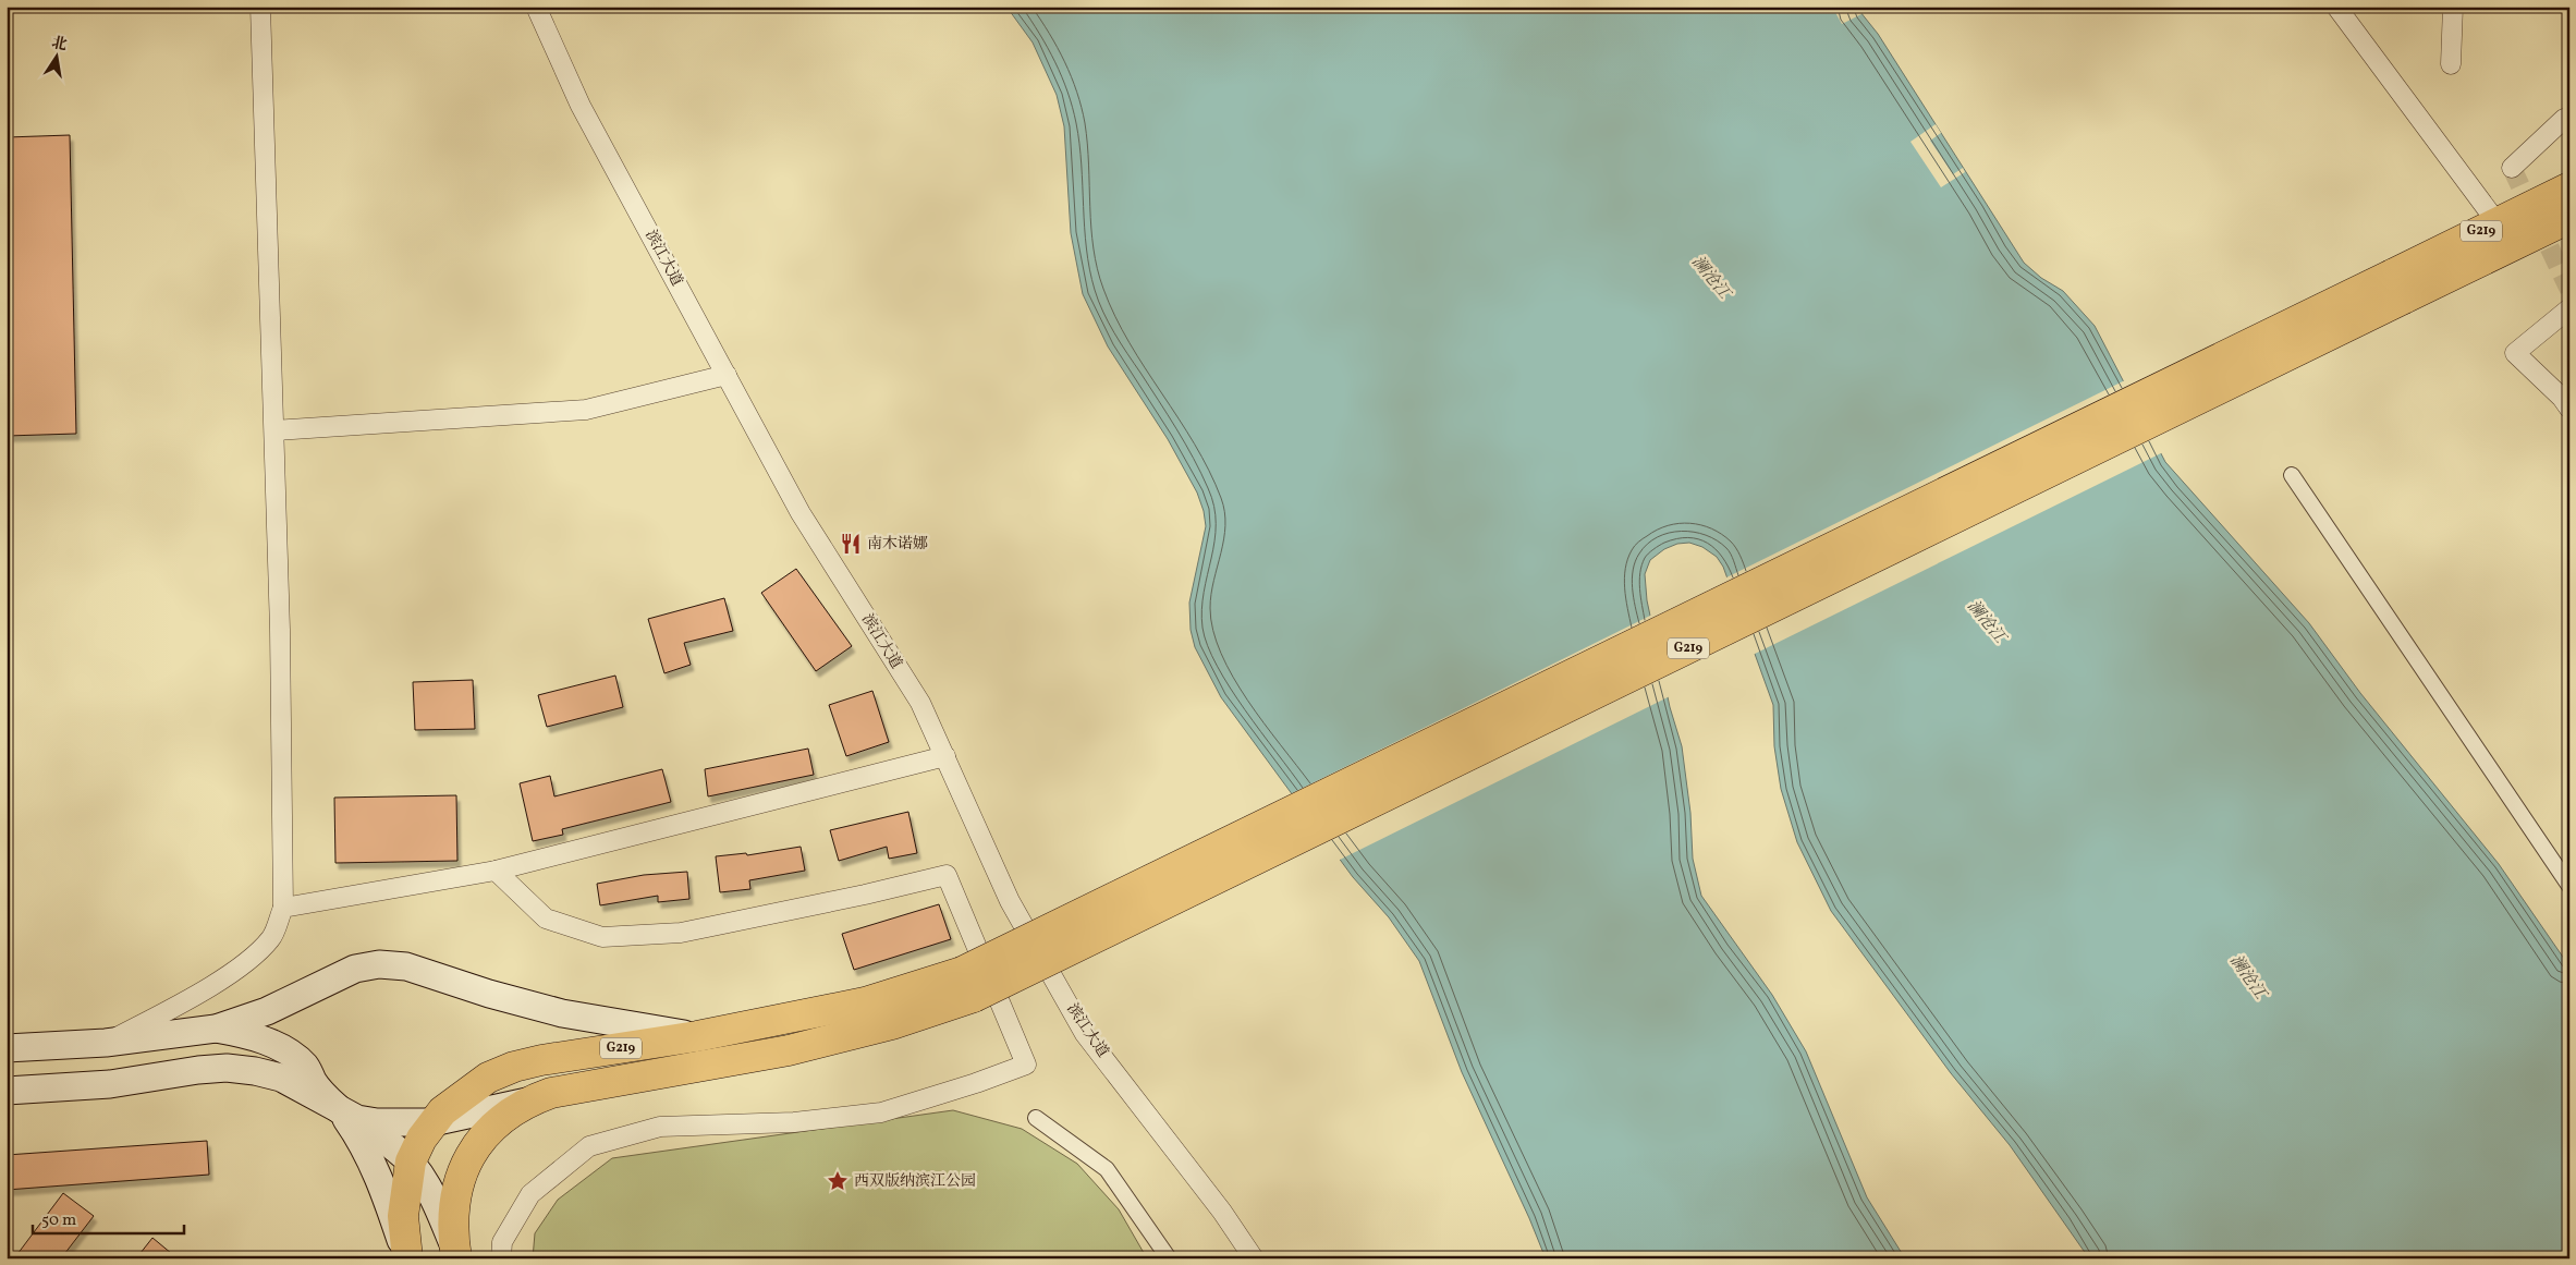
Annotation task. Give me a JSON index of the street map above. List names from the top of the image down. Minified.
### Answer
{"streets":{"highway":["G219"],"street":["滨江大道"]},"water":["澜沧江"],"places":{"restaurant":["南木诺娜"],"place":["西双版纳滨江公园"]},"scale_bar":"50 m","north":"top"}
